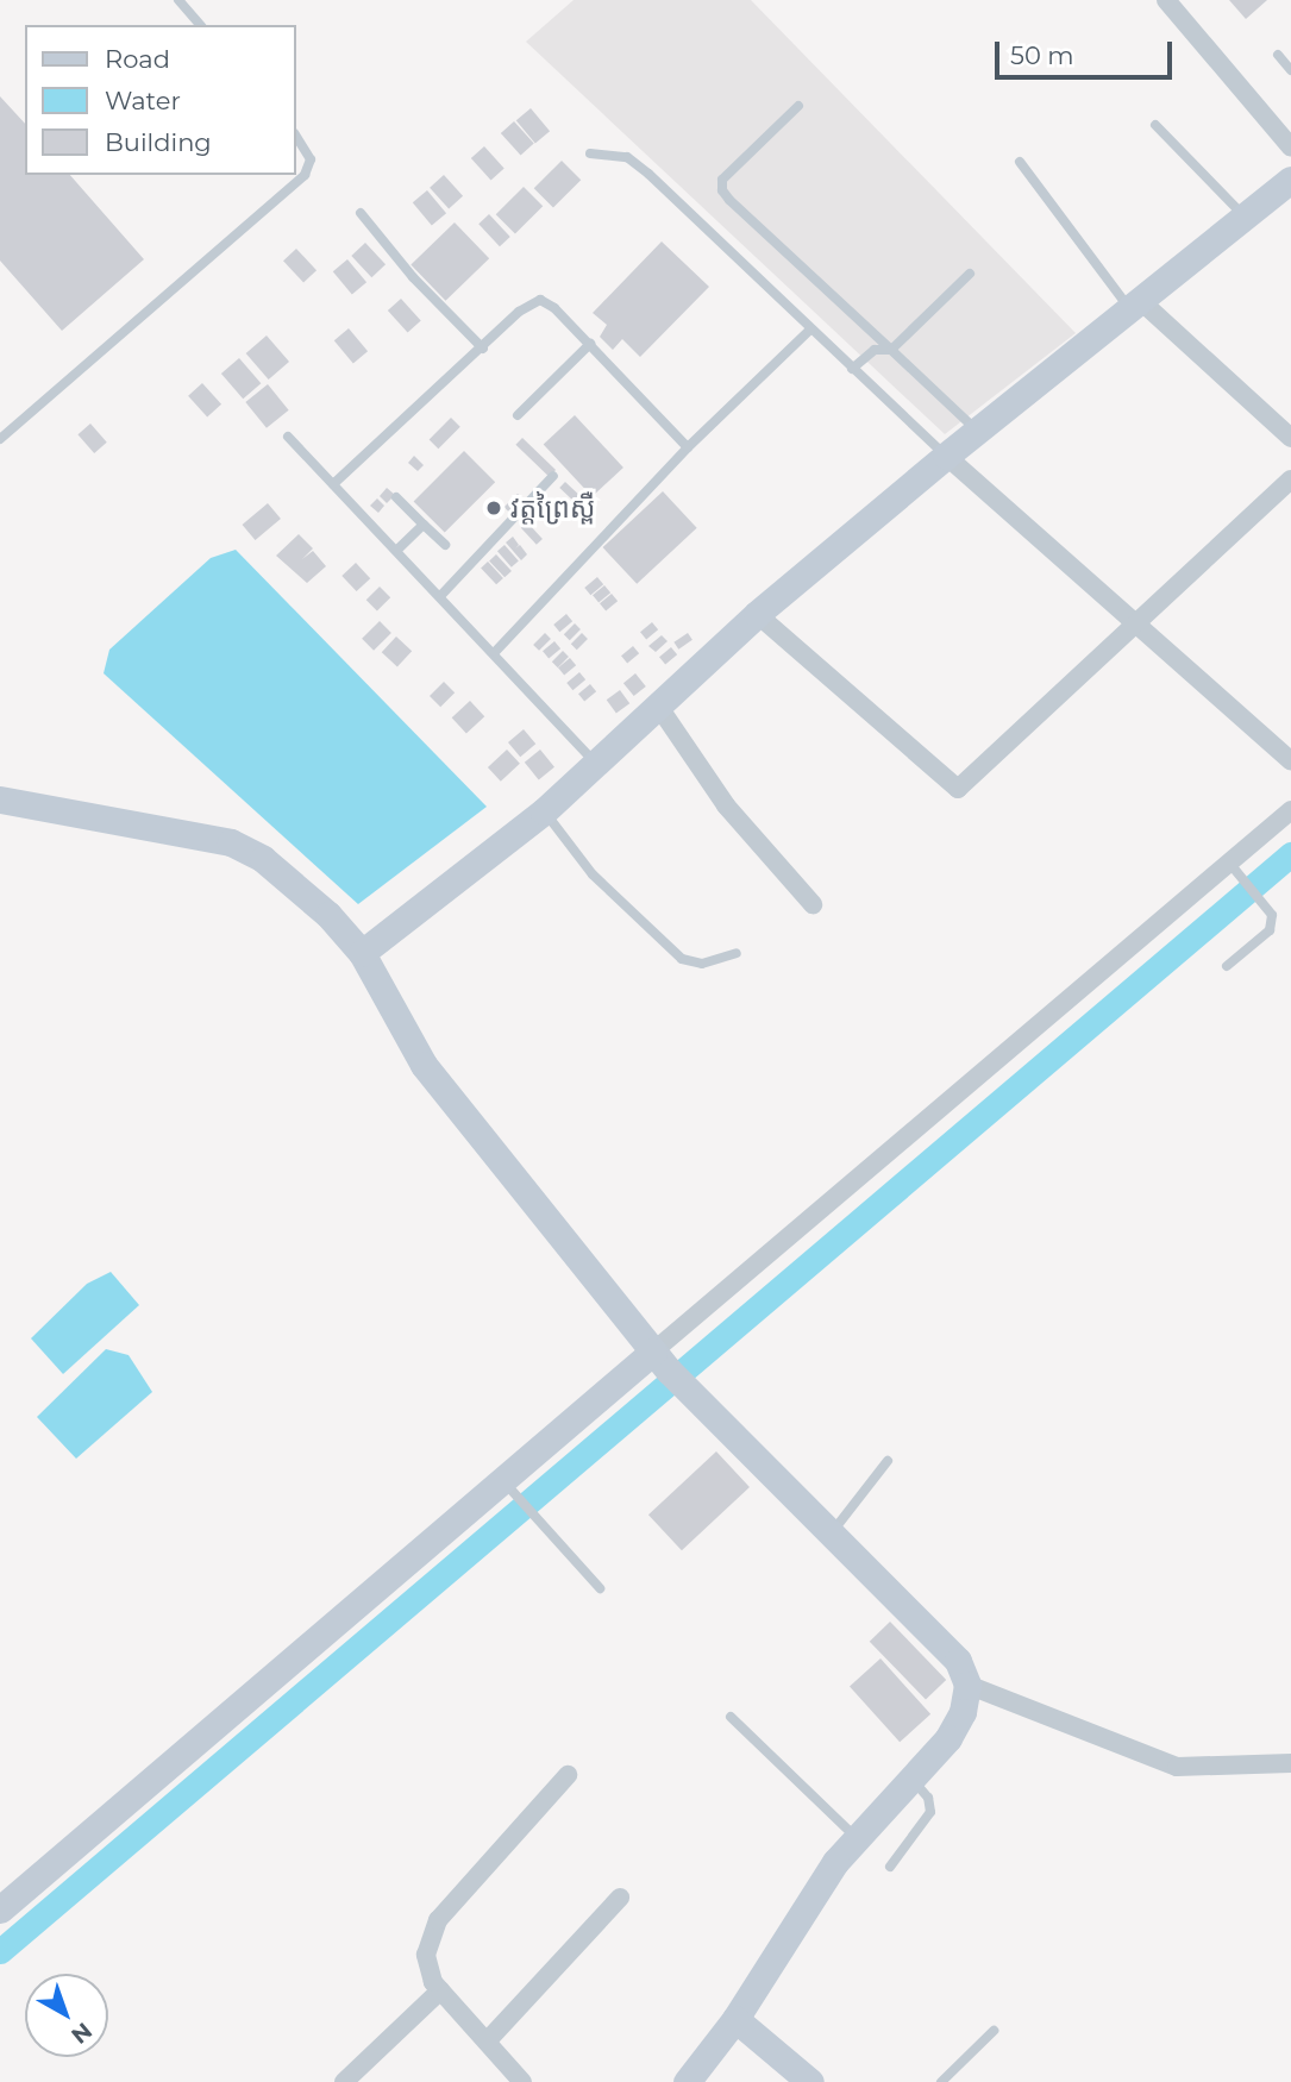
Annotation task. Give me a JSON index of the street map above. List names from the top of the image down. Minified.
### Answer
{"places":["វត្តព្រៃស្ពឺ"],"legend":["Road","Water","Building"],"scale_bar":"50 m","north":"bottom right"}
